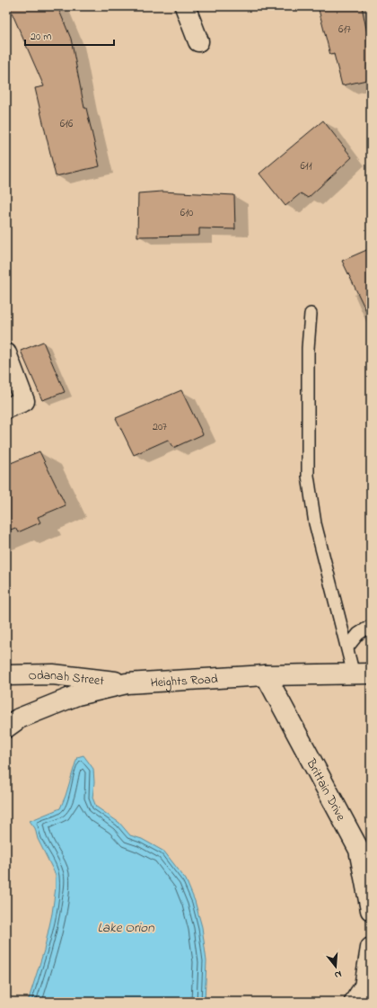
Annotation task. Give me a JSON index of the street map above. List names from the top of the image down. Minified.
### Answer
{"streets":{"street":["Odanah Street","Heights Road","Brittain Drive"]},"crossings":[["Odanah Street","Heights Road"],["Heights Road","Brittain Drive"]],"water":["Lake Orion"],"house_numbers":["617","616","611","610","207"],"scale_bar":"20 m","north":"bottom"}
